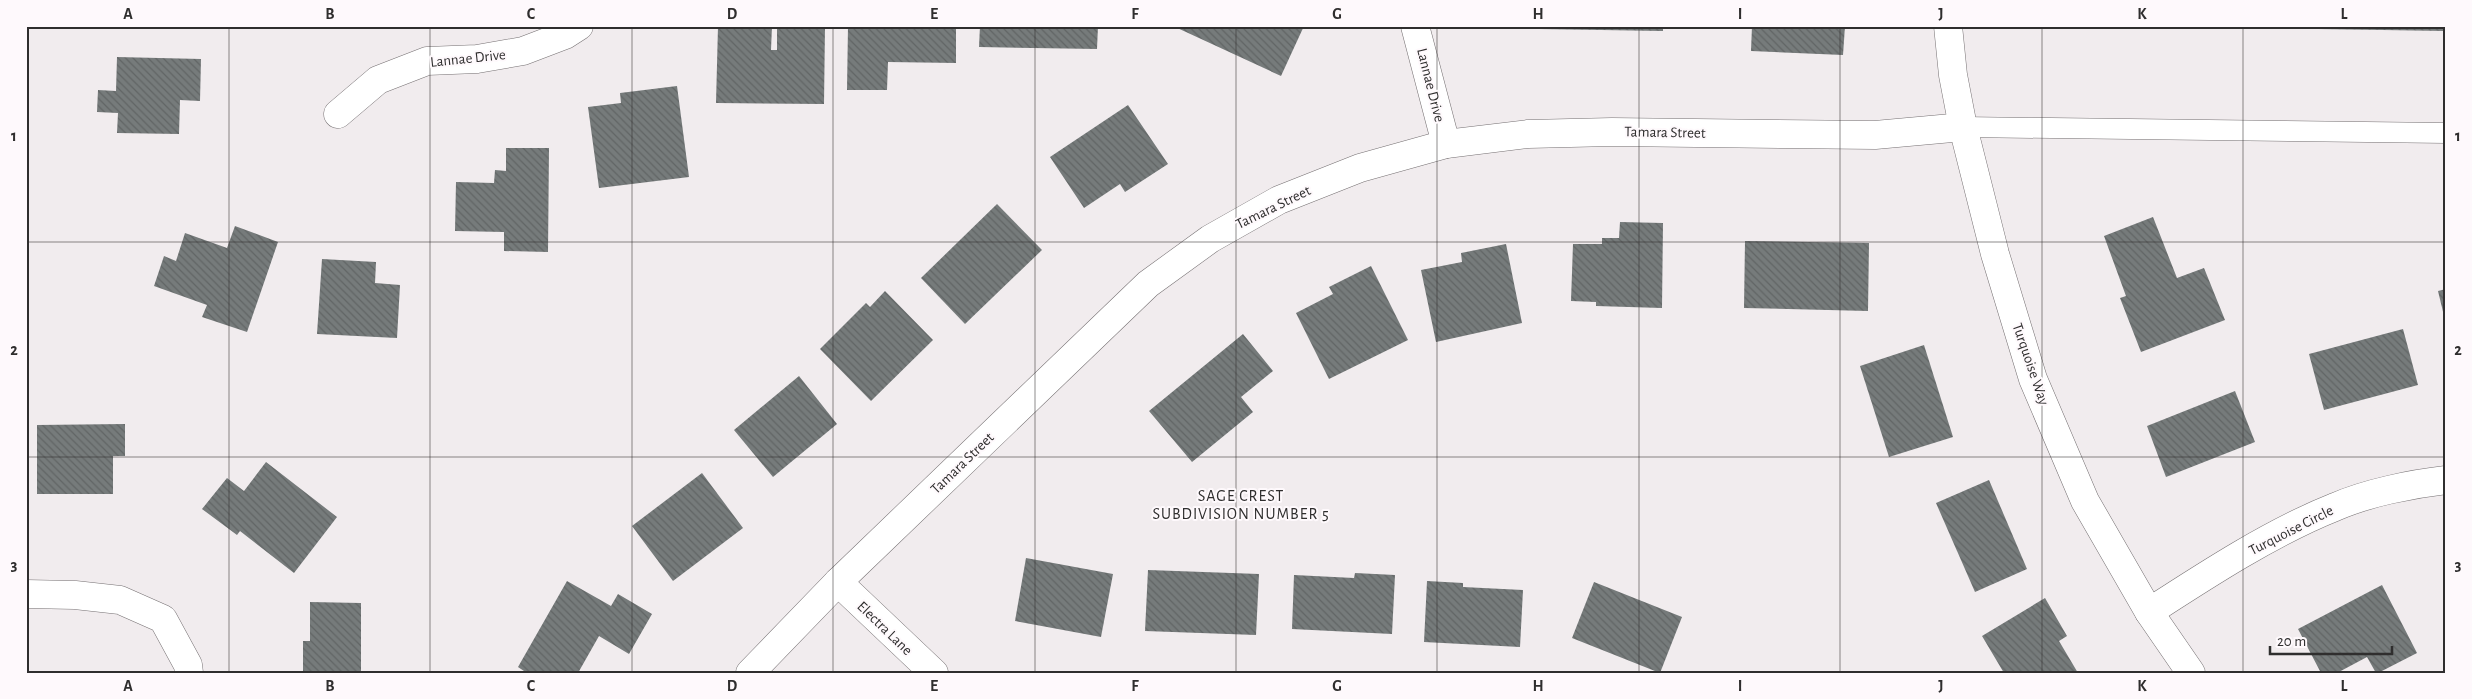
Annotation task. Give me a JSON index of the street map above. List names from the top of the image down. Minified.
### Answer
{"streets":{"street":["Lannae Drive","Tamara Street","Turquoise Way","Turquoise Circle","Electra Lane"]},"crossings":[["Lannae Drive","Tamara Street"],["Tamara Street","Turquoise Way"],["Tamara Street","Electra Lane"],["Turquoise Way","Turquoise Circle"]],"districts":["SAGE CREST SUBDIVISION NUMBER 5"],"scale_bar":"20 m","grid":{"columns":["A","B","C","D","E","F","G","H","I","J","K","L"],"rows":["1","2","3"]}}
